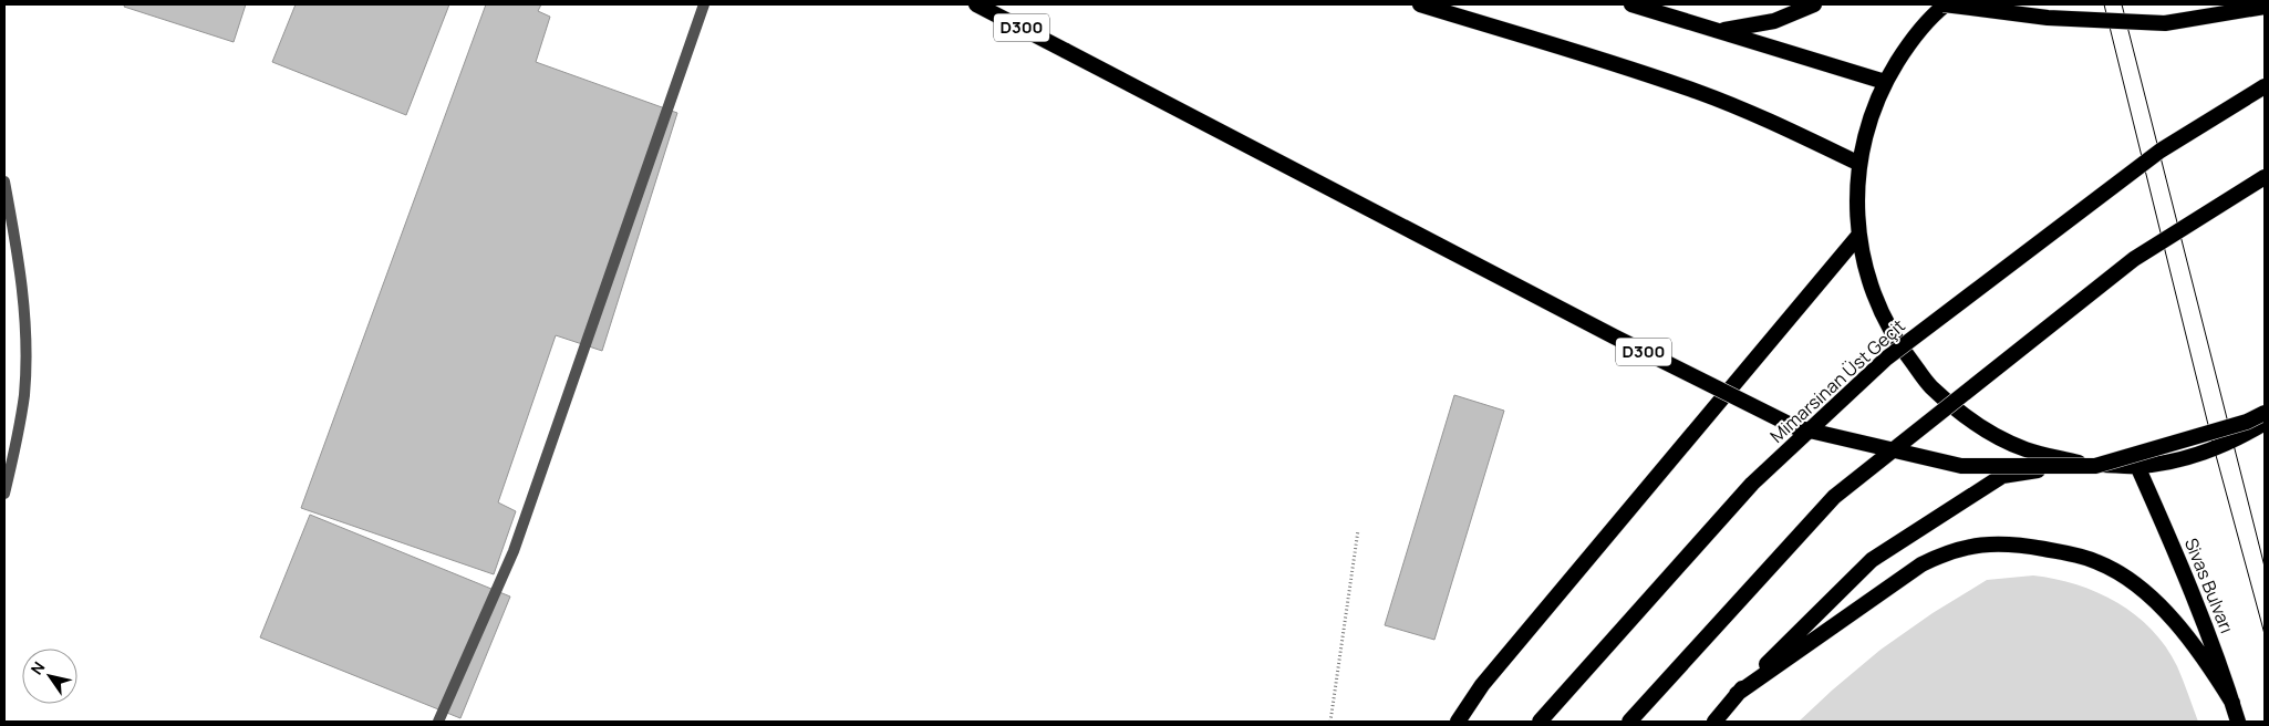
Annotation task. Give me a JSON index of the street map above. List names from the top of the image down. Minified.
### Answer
{"streets":{"highway":["D300","Mimarsinan Üst Geçit","Sivas Bulvarı"]},"north":"top left"}
